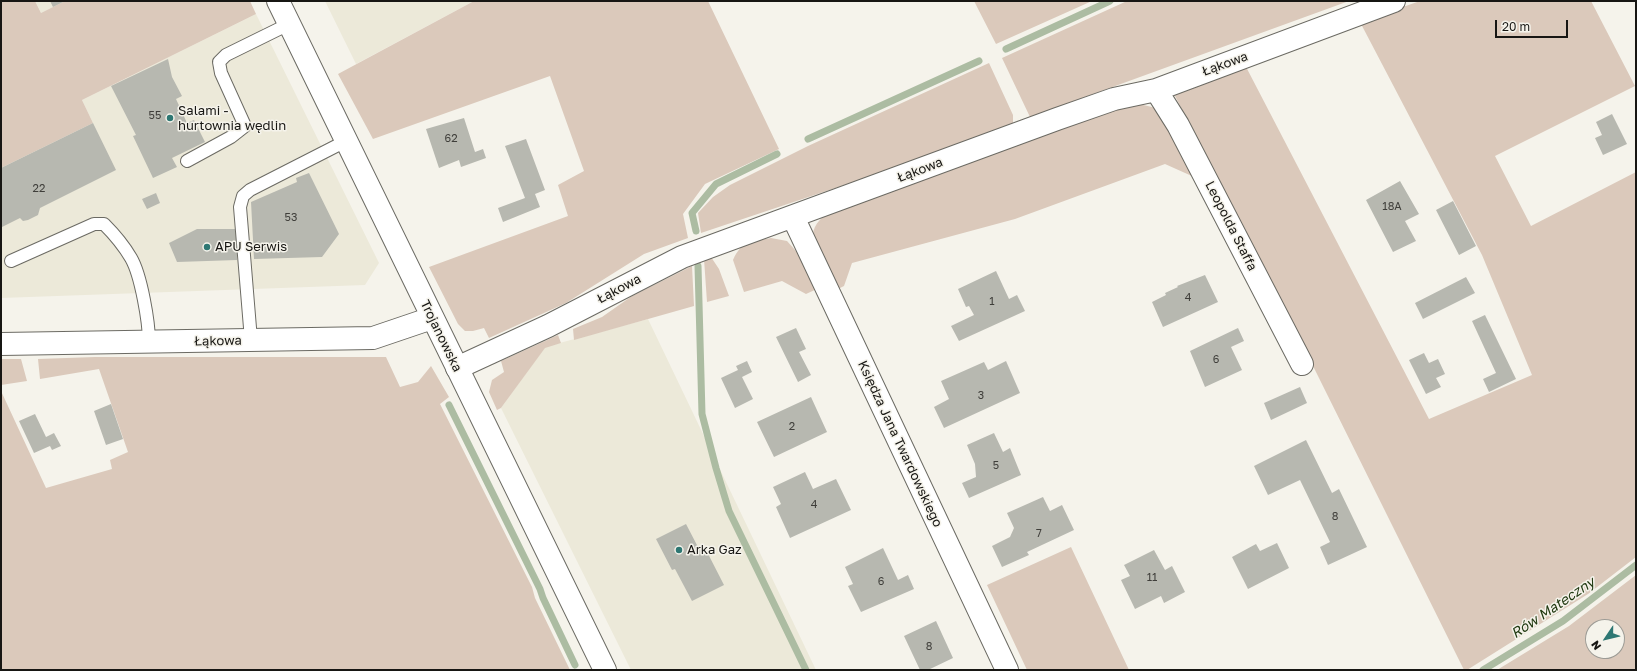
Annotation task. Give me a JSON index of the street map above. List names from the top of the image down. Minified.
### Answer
{"streets":{"street":["Łąkowa","Leopolda Staffa","Trojanowska","Księdza Jana Twardowskiego"]},"crossings":[["Łąkowa","Leopolda Staffa"],["Łąkowa","Trojanowska"],["Łąkowa","Księdza Jana Twardowskiego"]],"water":["Rów Mateczny"],"places":["Salami - hurtownia wędlin","APU Serwis","Arka Gaz"],"house_numbers":["55","62","22","18A","53","4","1","6","3","2","5","4","8","7","11","6","8"],"scale_bar":"20 m","north":"bottom left"}
